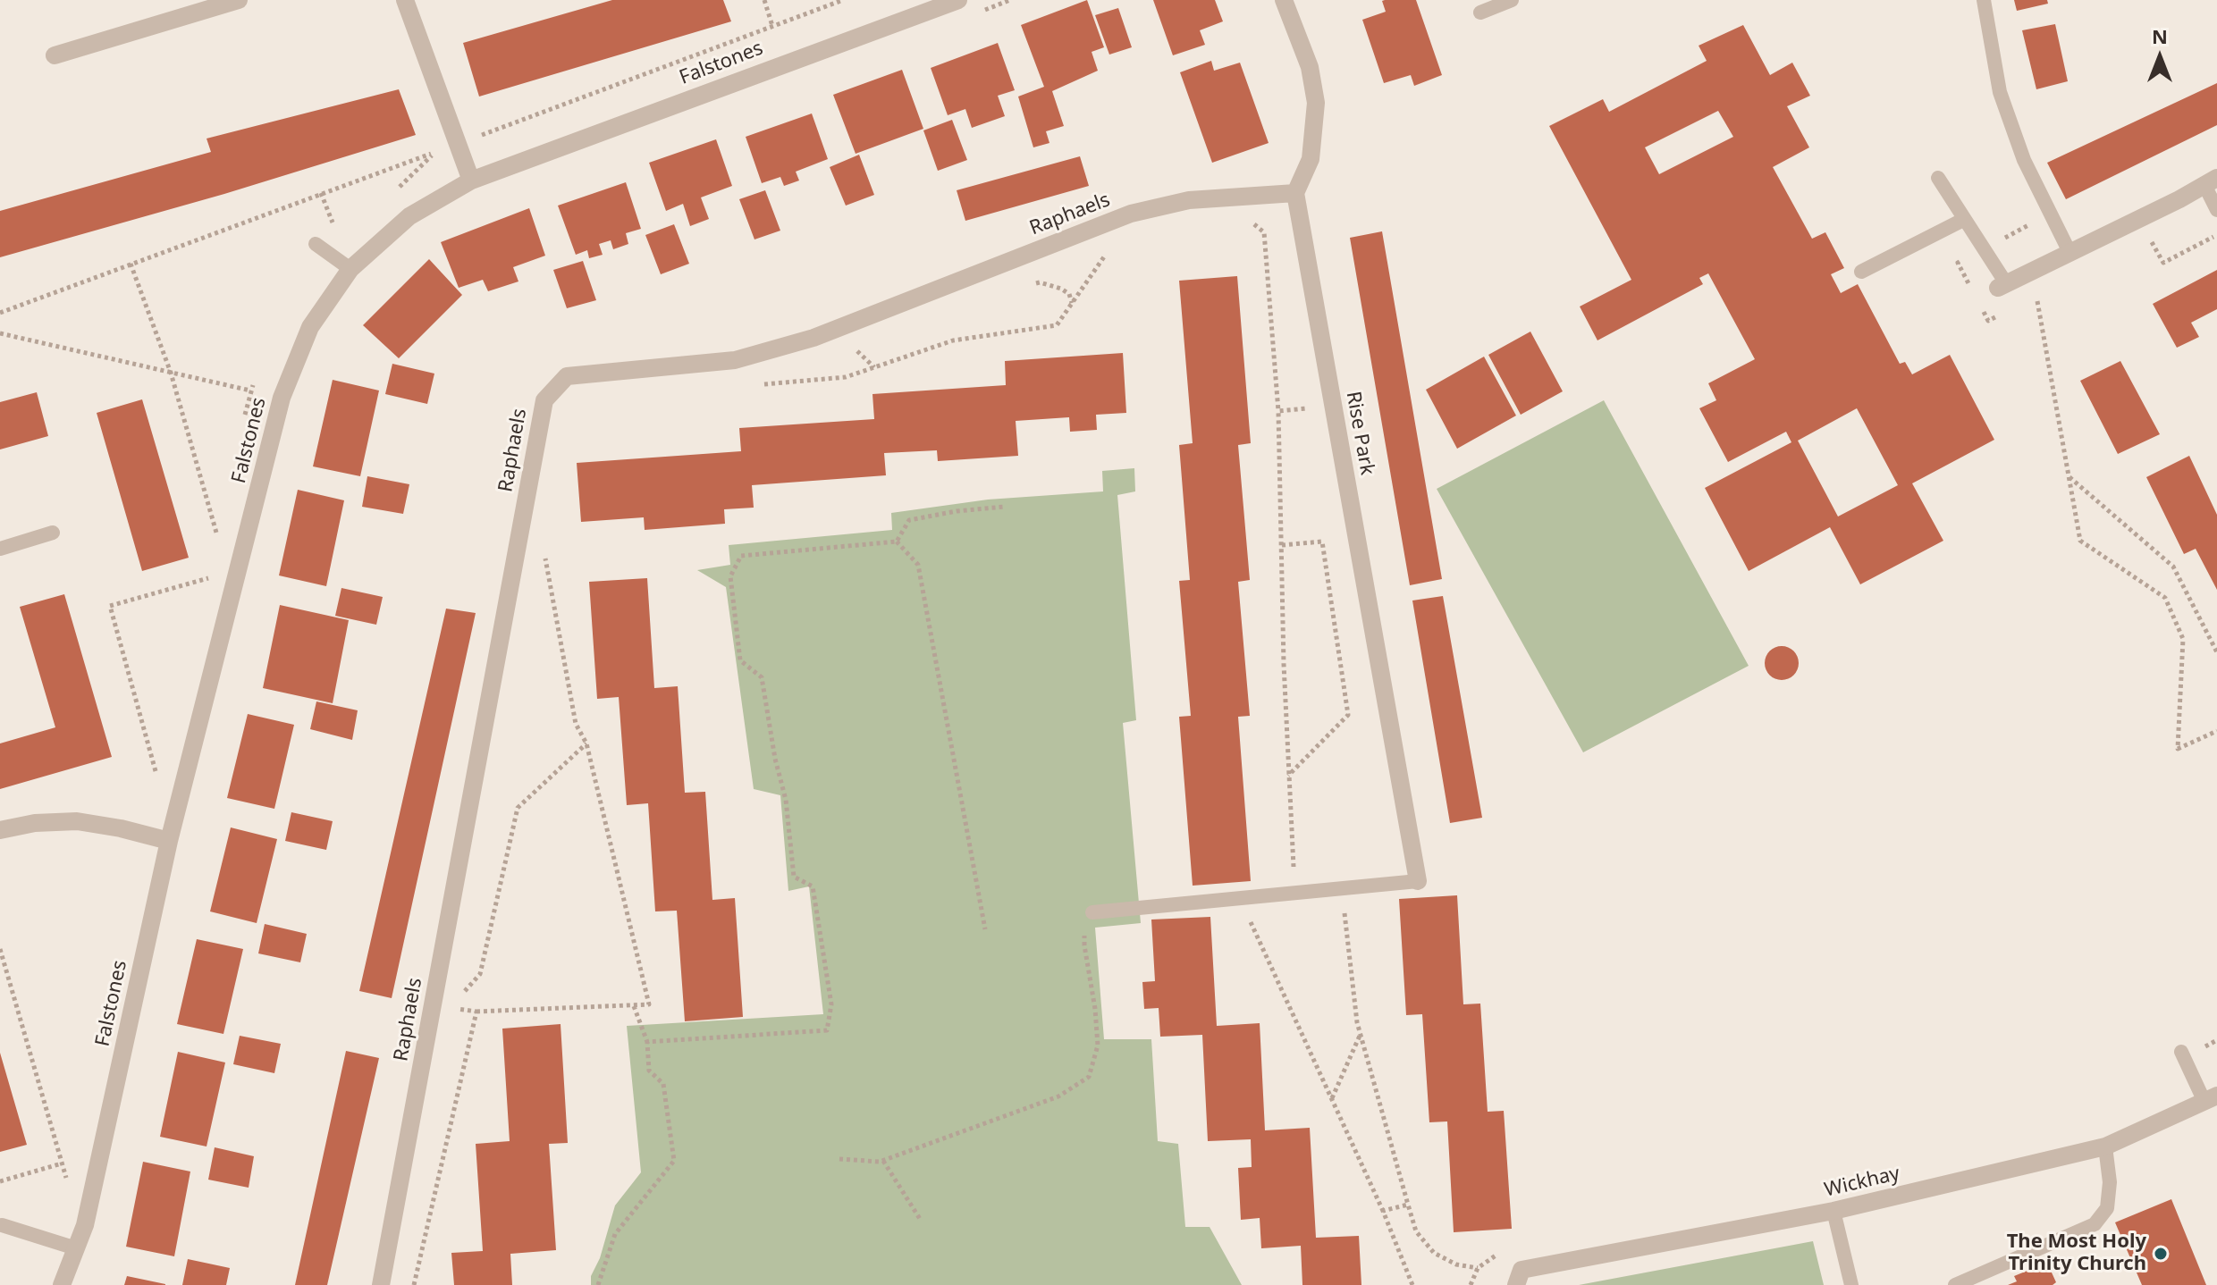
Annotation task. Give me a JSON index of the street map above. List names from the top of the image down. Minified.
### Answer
{"streets":{"street":["Falstones","Raphaels","Rise Park","Wickhay"]},"crossings":[["Raphaels","Rise Park"]],"places":["The Most Holy Trinity Church"],"north":"top"}
